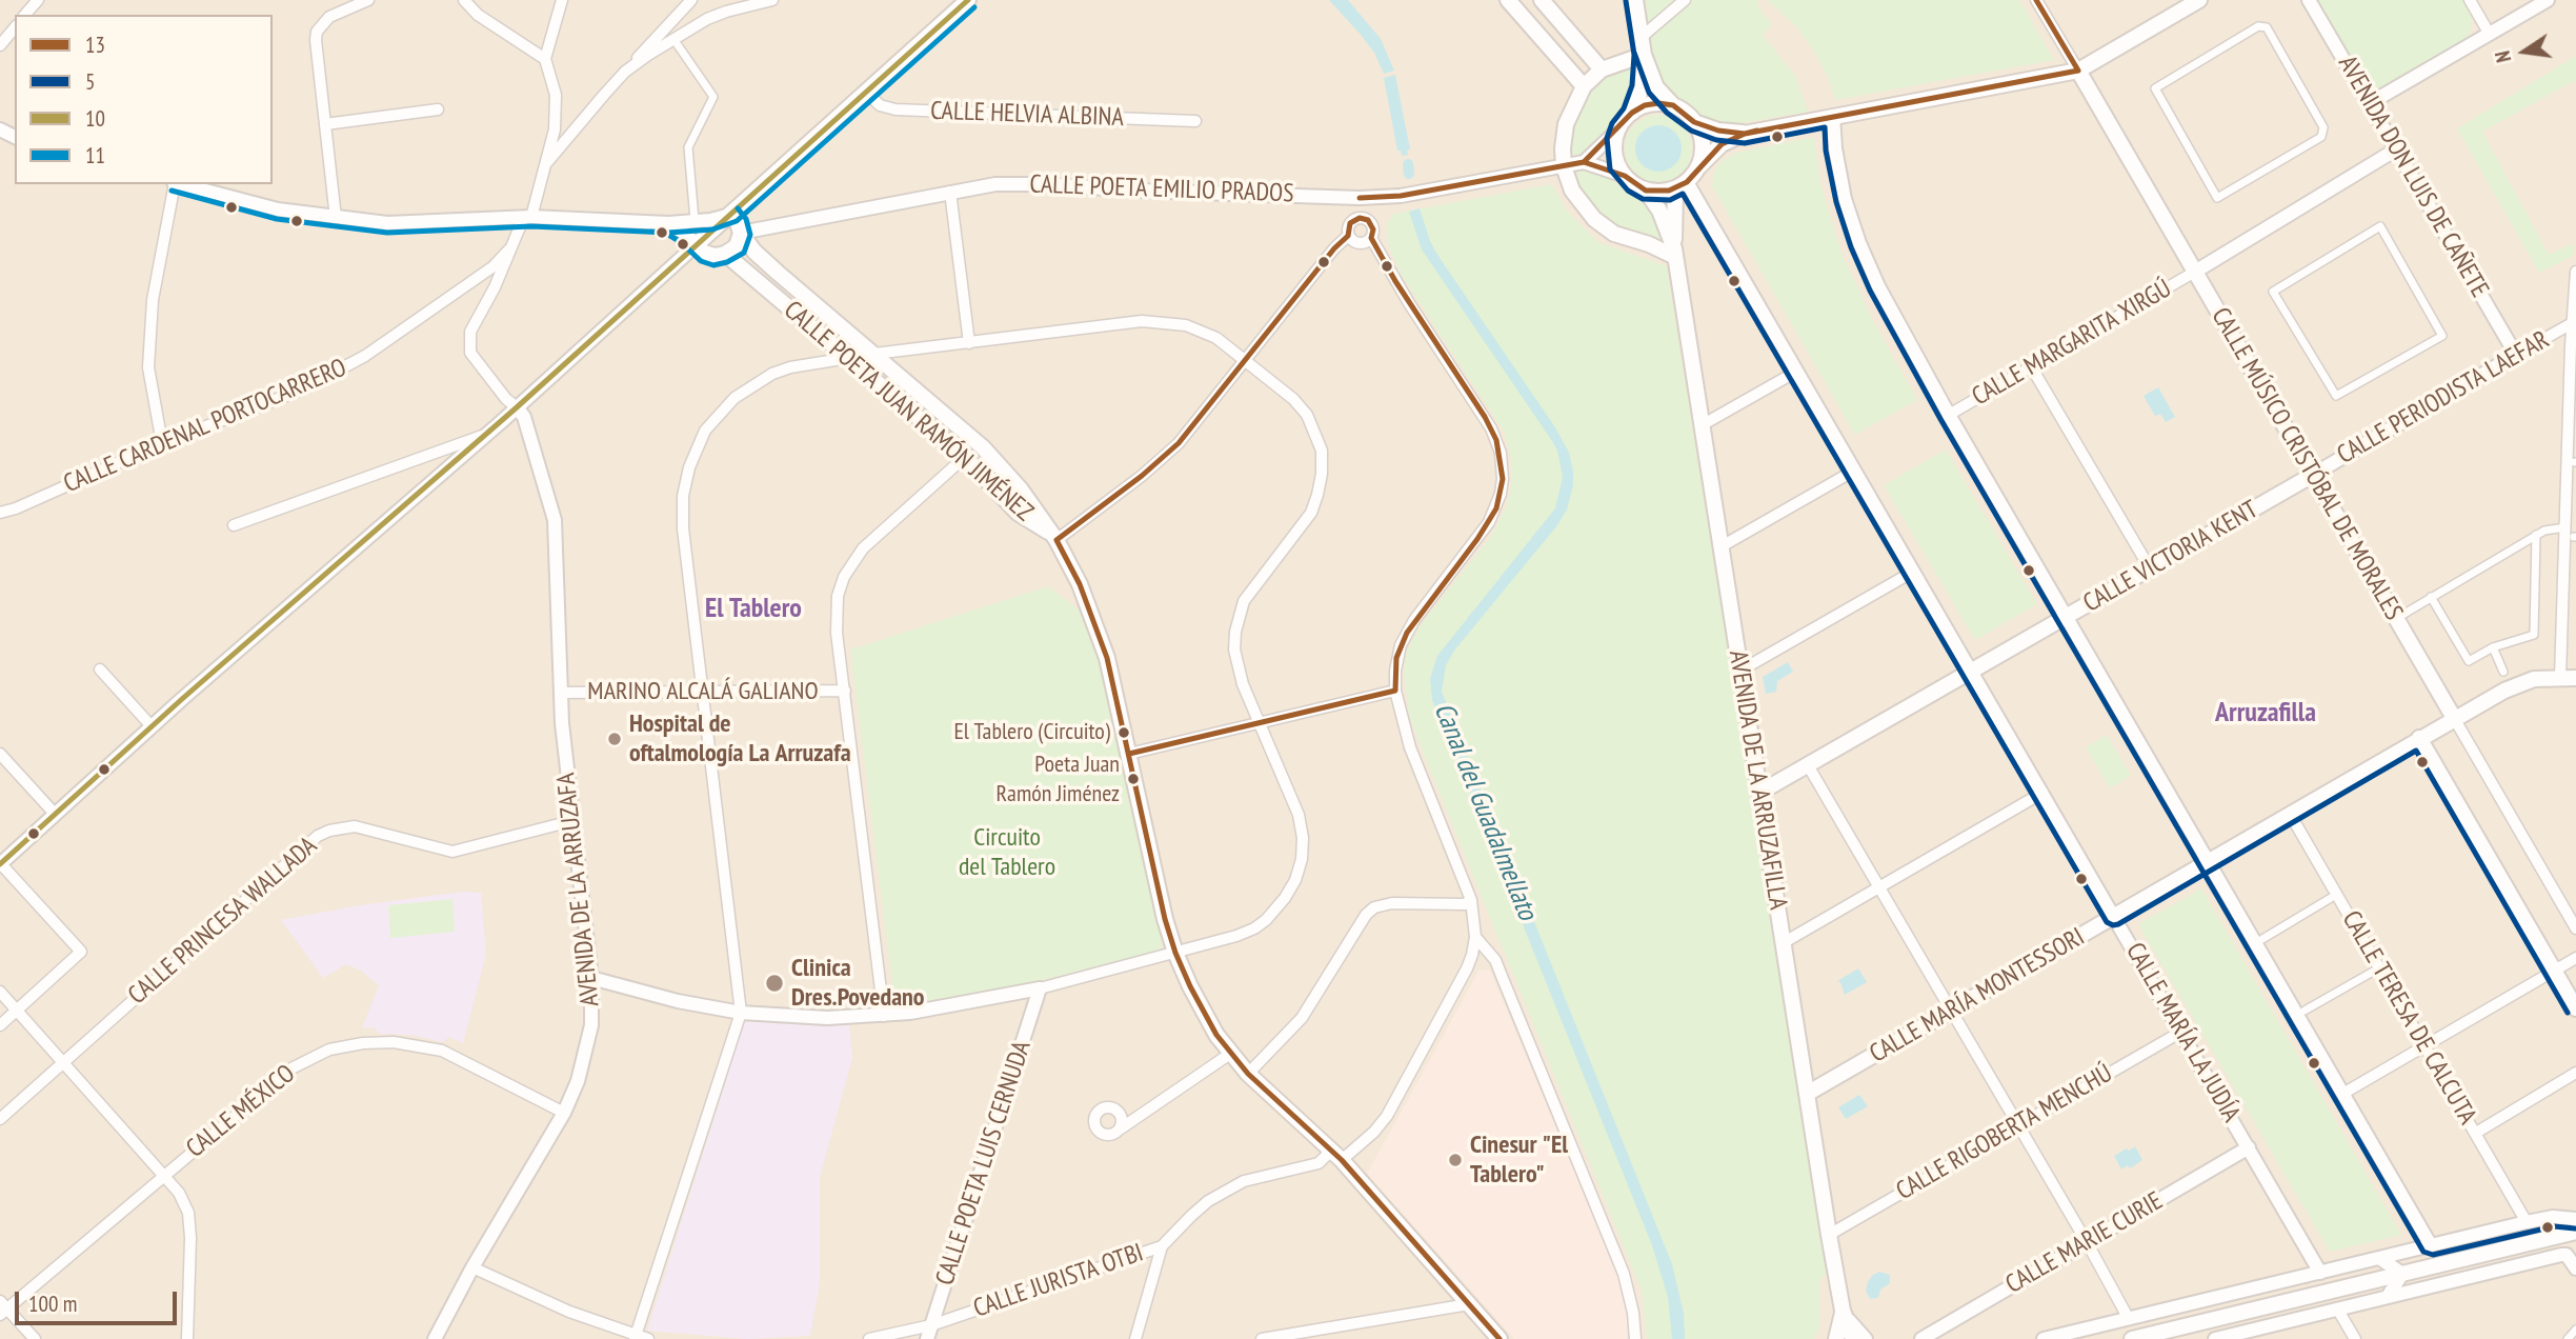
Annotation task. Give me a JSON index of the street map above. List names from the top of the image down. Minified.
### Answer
{"streets":{"main road":["CALLE POETA JUAN RAMÓN JIMÉNEZ","CALLE MÚSICO CRISTÓBAL DE MORALES","CALLE VICTORIA KENT","AVENIDA DE LA ARRUZAFILLA","CALLE MARÍA MONTESSORI"],"street":["CALLE HELVIA ALBINA","AVENIDA DON LUIS DE CAÑETE","CALLE POETA EMILIO PRADOS","CALLE MARGARITA XIRGÚ","CALLE PERIODISTA LAEFAR","CALLE CARDENAL PORTOCARRERO","MARINO ALCALÁ GALIANO","AVENIDA DE LA ARRUZAFA","CALLE PRINCESA WALLADA","CALLE TERESA DE CALCUTA","CALLE MARÍA LA JUDÍA","CALLE MÉXICO","CALLE RIGOBERTA MENCHÚ","CALLE POETA LUIS CERNUDA","CALLE MARIE CURIE","CALLE JURISTA OTBI"]},"crossings":[["AVENIDA DON LUIS DE CAÑETE","CALLE PERIODISTA LAEFAR"],["CALLE POETA EMILIO PRADOS","CALLE POETA JUAN RAMÓN JIMÉNEZ"],["CALLE MARGARITA XIRGÚ","CALLE MÚSICO CRISTÓBAL DE MORALES"],["CALLE PERIODISTA LAEFAR","CALLE MÚSICO CRISTÓBAL DE MORALES"],["CALLE PERIODISTA LAEFAR","CALLE VICTORIA KENT"],["CALLE CARDENAL PORTOCARRERO","AVENIDA DE LA ARRUZAFA"],["CALLE MÚSICO CRISTÓBAL DE MORALES","CALLE VICTORIA KENT"],["CALLE MÚSICO CRISTÓBAL DE MORALES","CALLE MARÍA MONTESSORI"],["CALLE VICTORIA KENT","AVENIDA DE LA ARRUZAFILLA"],["CALLE VICTORIA KENT","CALLE MARÍA LA JUDÍA"],["MARINO ALCALÁ GALIANO","AVENIDA DE LA ARRUZAFA"],["AVENIDA DE LA ARRUZAFILLA","CALLE MARÍA MONTESSORI"],["AVENIDA DE LA ARRUZAFILLA","CALLE MARÍA LA JUDÍA"],["AVENIDA DE LA ARRUZAFILLA","CALLE RIGOBERTA MENCHÚ"],["AVENIDA DE LA ARRUZAFA","CALLE PRINCESA WALLADA"],["AVENIDA DE LA ARRUZAFA","CALLE MÉXICO"],["CALLE MARÍA MONTESSORI","CALLE TERESA DE CALCUTA"],["CALLE MARÍA MONTESSORI","CALLE MARÍA LA JUDÍA"],["CALLE MARÍA LA JUDÍA","CALLE RIGOBERTA MENCHÚ"],["CALLE MARÍA LA JUDÍA","CALLE MARIE CURIE"],["CALLE POETA LUIS CERNUDA","CALLE JURISTA OTBI"]],"districts":["El Tablero","Arruzafilla"],"water":["Canal del Guadalmellato"],"parks":["Circuito del Tablero"],"places":["El Tablero (Circuito)","Hospital de oftalmología La Arruzafa","Poeta Juan Ramón Jiménez","Clinica Dres.Povedano","Cinesur \"El Tablero\""],"lines":["transit line 13","transit line 10","transit line 5","transit line 11"],"legend":["13","5","10","11"],"scale_bar":"100 m","north":"left"}
